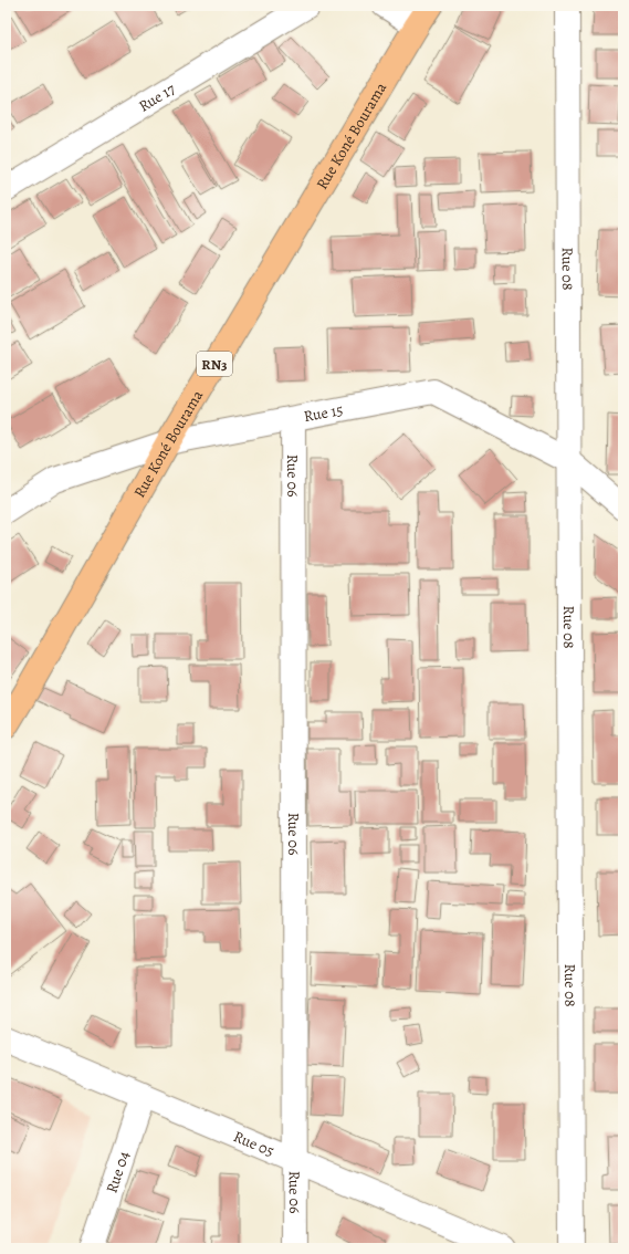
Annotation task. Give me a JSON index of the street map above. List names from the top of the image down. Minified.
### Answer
{"streets":{"highway":["Rue Koné Bourama","RN3"],"street":["Rue 17","Rue 08","Rue 15","Rue 06","Rue 05","Rue 04"]},"crossings":[["Rue Koné Bourama","Rue 15"],["Rue 08","Rue 15"],["Rue 15","Rue 06"],["Rue 06","Rue 05"],["Rue 05","Rue 04"]]}
